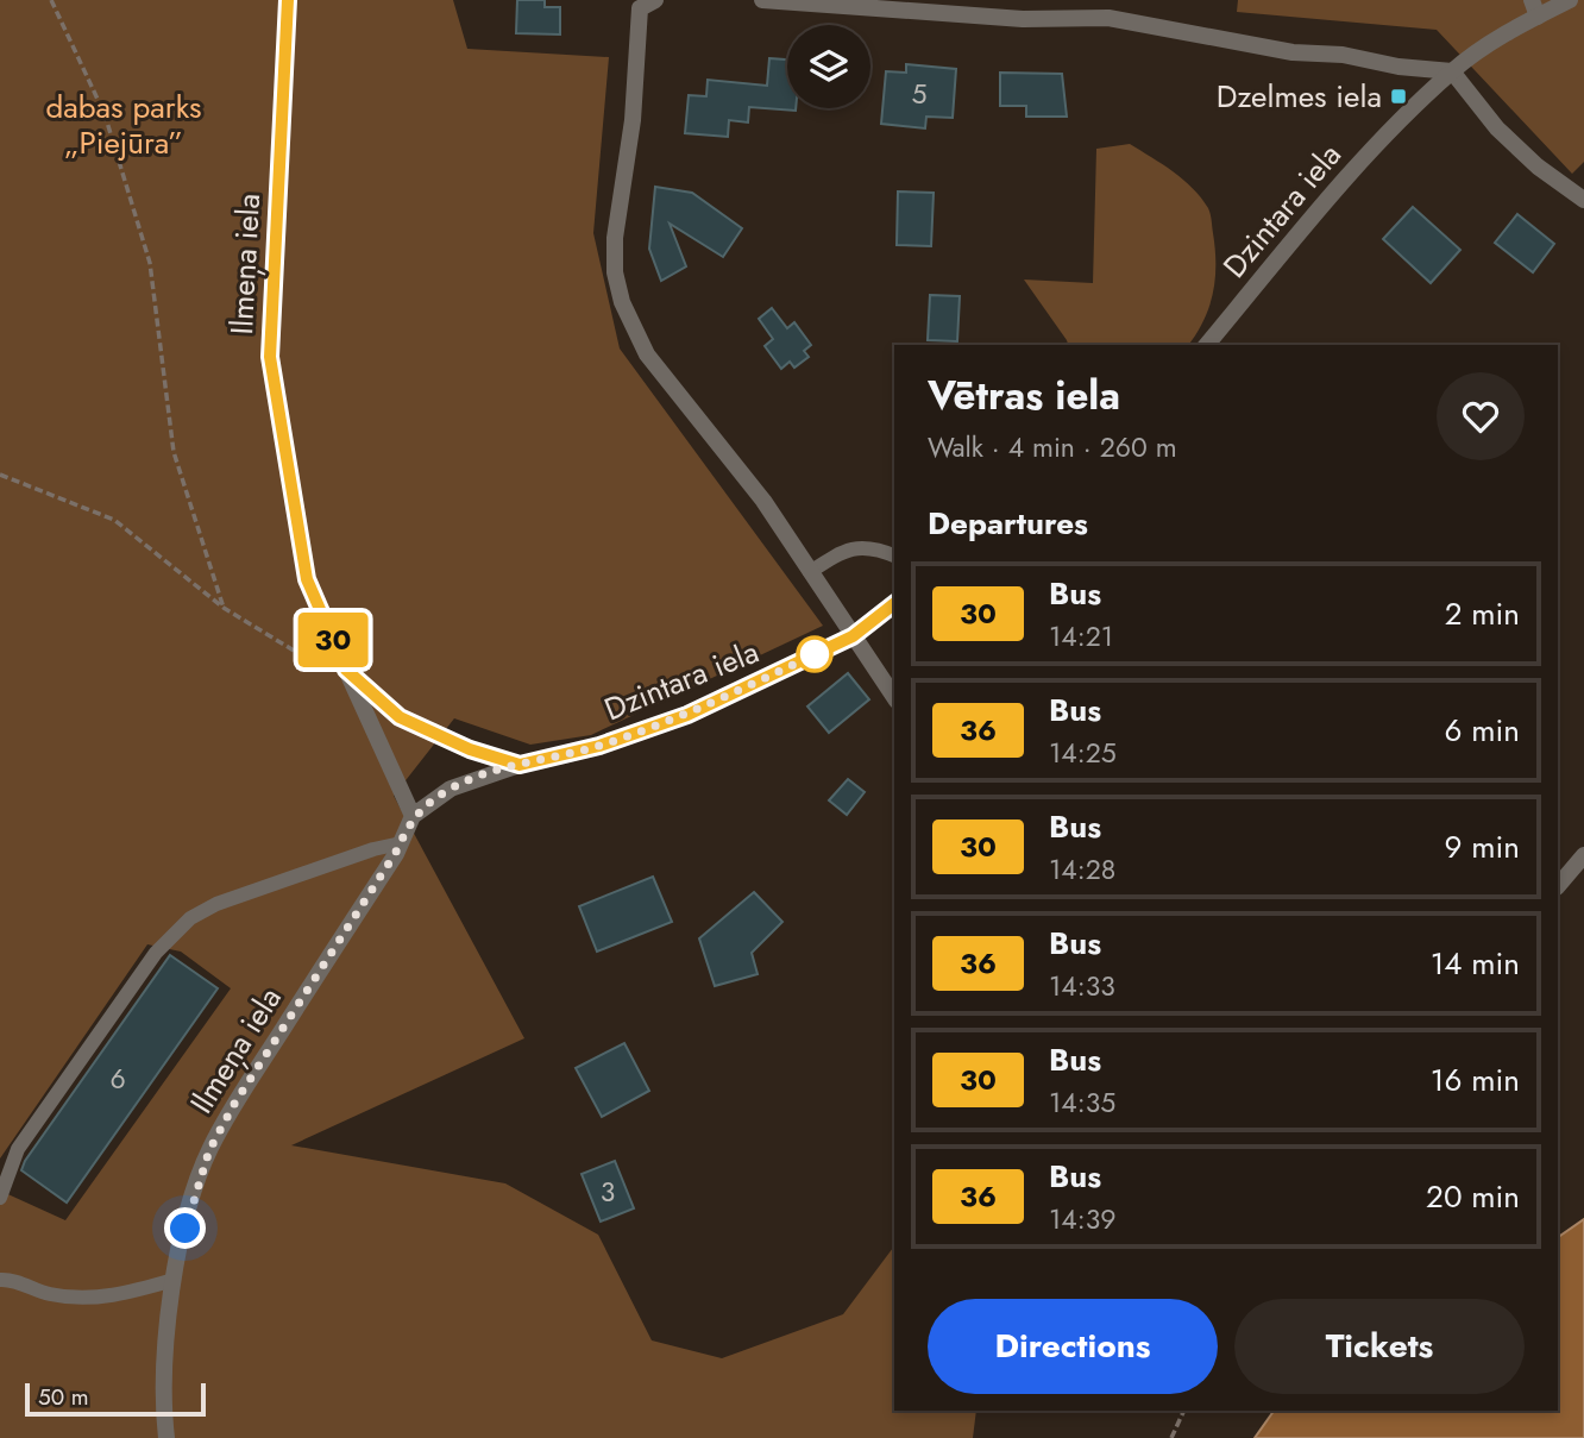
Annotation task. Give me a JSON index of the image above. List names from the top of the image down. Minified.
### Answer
{"streets":{"street":["Dzintara iela","Ilmeņa iela"]},"crossings":[["Dzintara iela","Ilmeņa iela"]],"parks":["dabas parks „Piejūra”"],"places":{"transit":["Dzelmes iela"]},"lines":["bus line 30"],"house_numbers":["5","6","3"],"scale_bar":"50 m","page":{"on_map":"30","heading":[["Vētras iela","Walk · 4 min · 260 m"],"Departures"],"list":[{"mark":"30","name":"Bus","note":"14:21","value":"2 min"},{"mark":"36","name":"Bus","note":"14:25","value":"6 min"},{"mark":"30","name":"Bus","note":"14:28","value":"9 min"},{"mark":"36","name":"Bus","note":"14:33","value":"14 min"},{"mark":"30","name":"Bus","note":"14:35","value":"16 min"},{"mark":"36","name":"Bus","note":"14:39","value":"20 min"}],"buttons":["Directions","Tickets"],"scale":"50 m"}}
